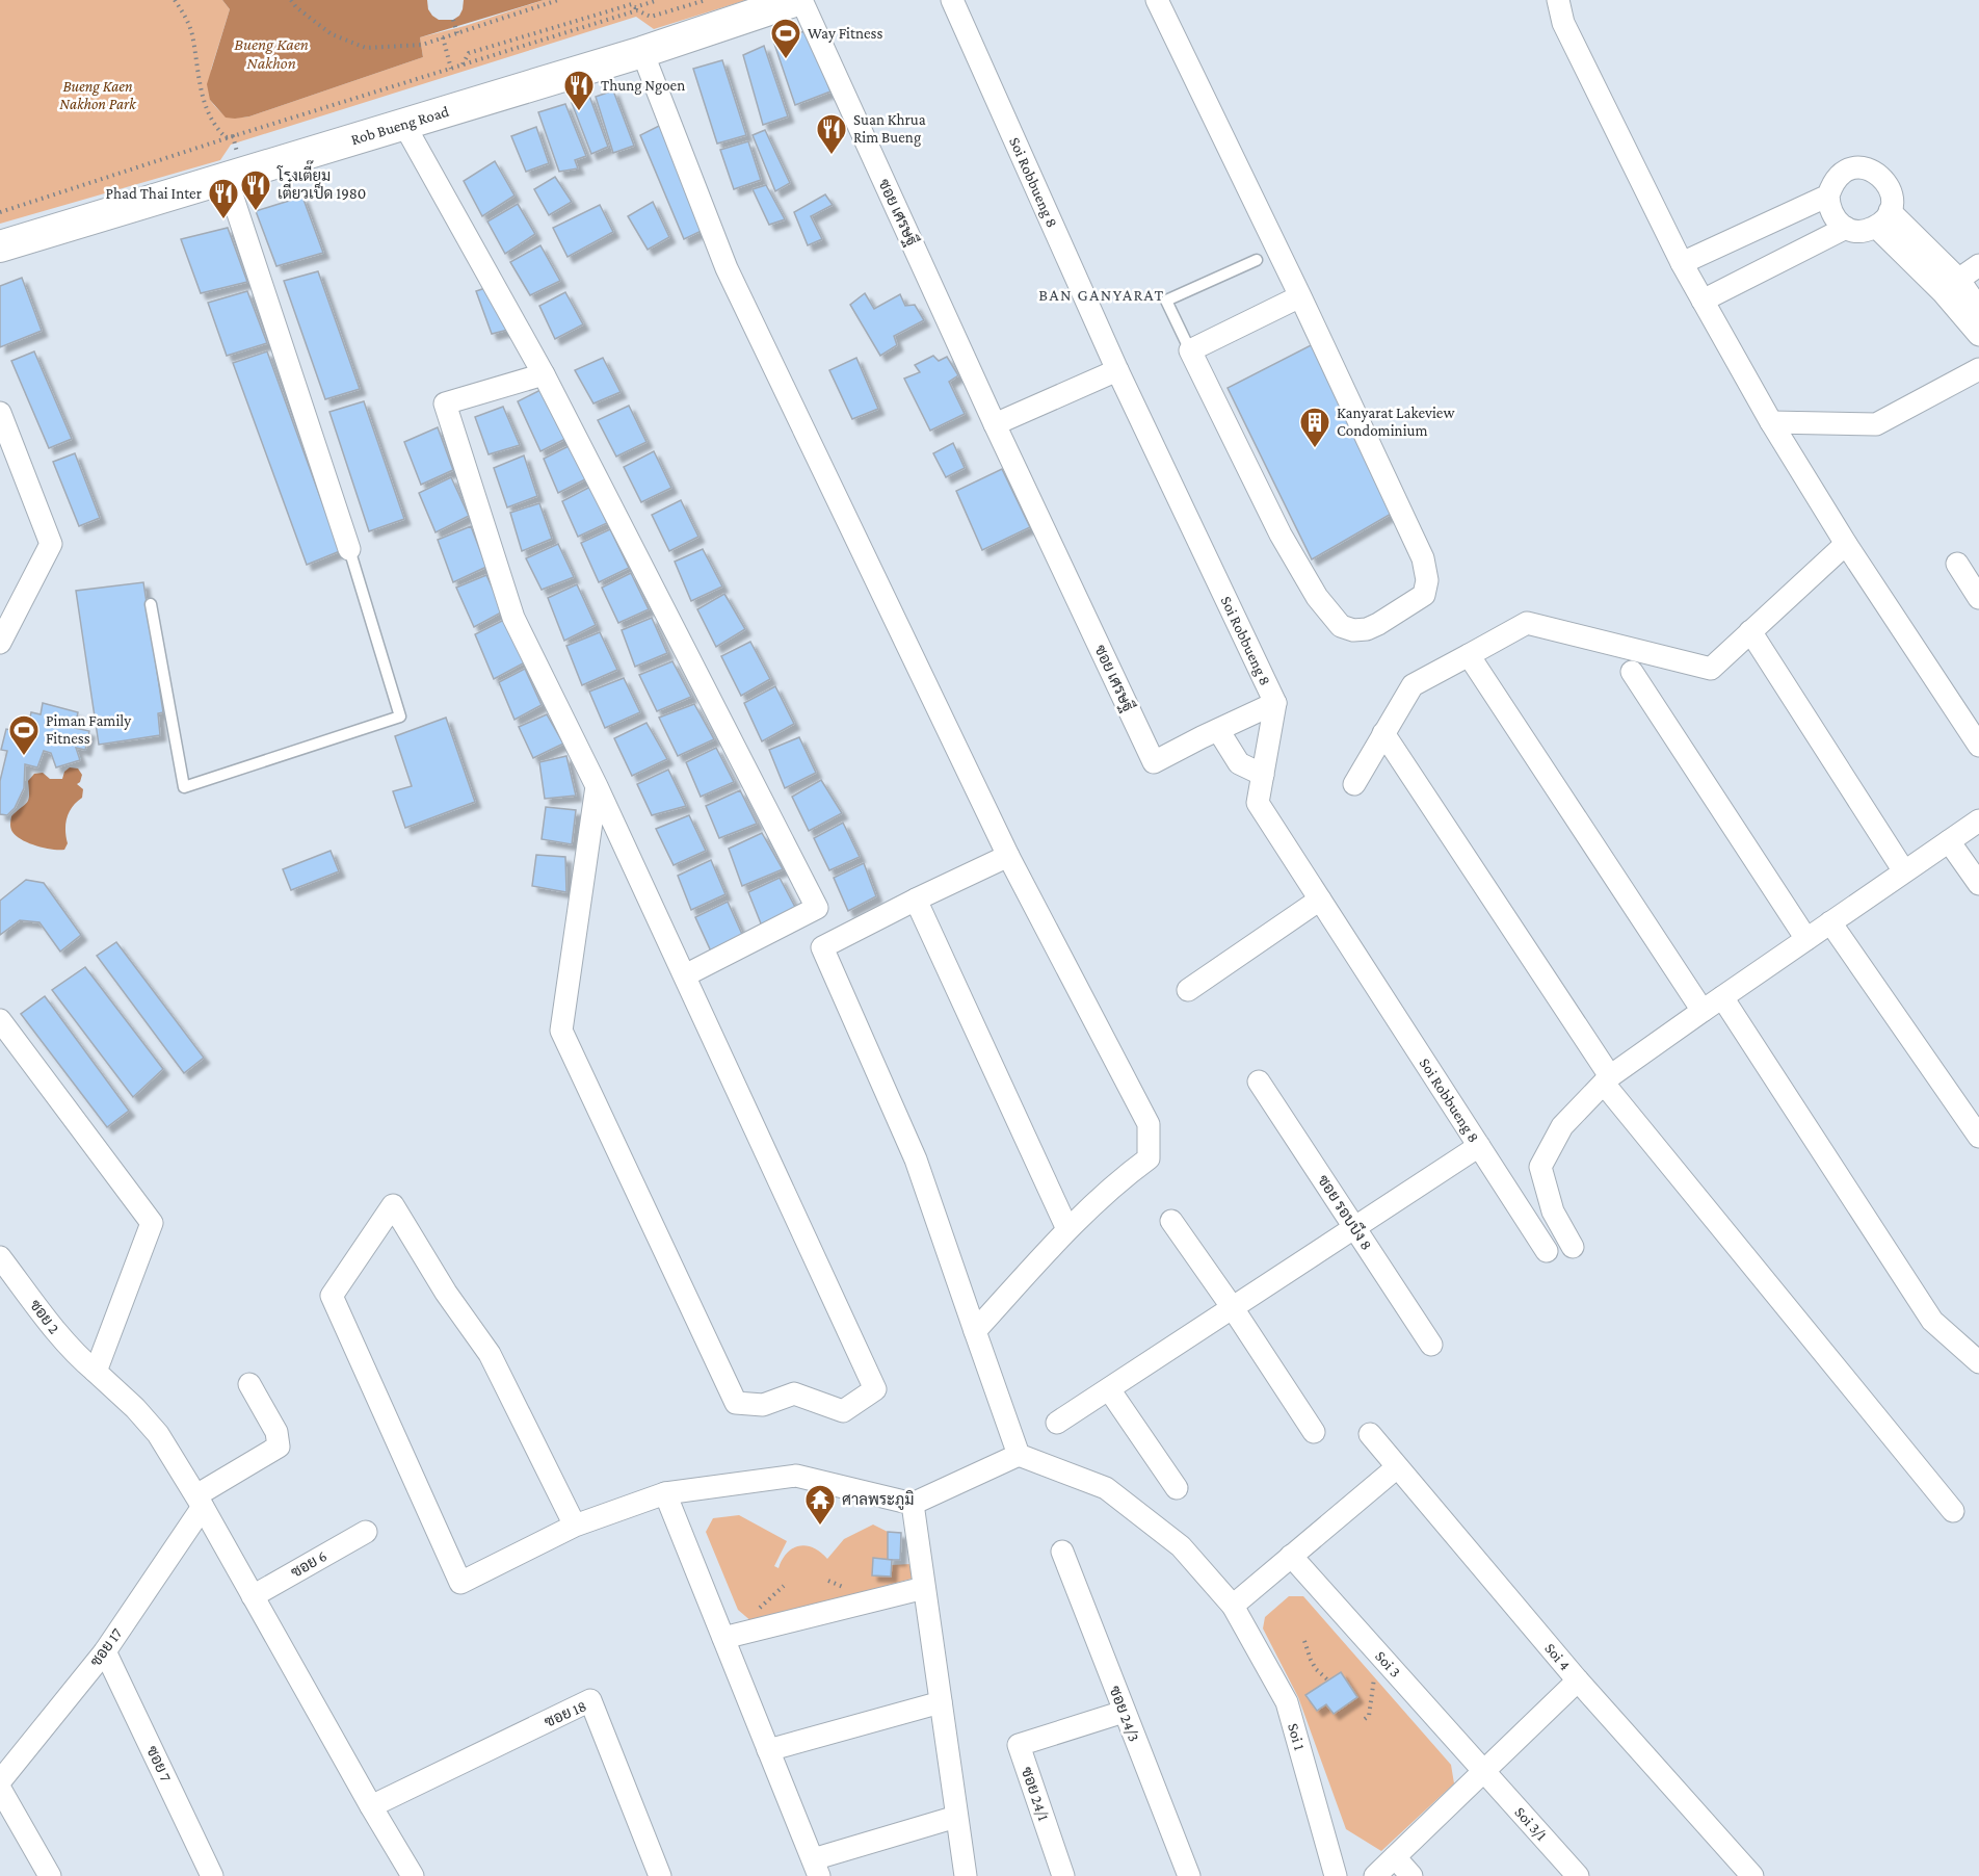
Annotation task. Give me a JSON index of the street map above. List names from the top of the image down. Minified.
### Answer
{"streets":{"street":["Rob Bueng Road","Soi Robbueng 8","ซอย เศรษฐี","ซอย รอบบึง 8","ซอย 2","ซอย 6","ซอย 17","Soi 4","Soi 3","ซอย 18","ซอย 24/3","Soi 1","ซอย 7","ซอย 24/1","Soi 3/1"]},"crossings":[["Rob Bueng Road","ซอย เศรษฐี"],["ซอย 2","ซอย 6"],["ซอย 2","ซอย 17"],["ซอย 2","ซอย 18"],["ซอย 17","ซอย 7"],["Soi 3","Soi 3/1"],["ซอย 24/3","ซอย 24/1"]],"districts":["BAN GANYARAT"],"water":["Bueng Kaen Nakhon"],"parks":["Bueng Kaen Nakhon Park"],"places":{"sports":["Way Fitness","Piman Family Fitness"],"restaurant":["Thung Ngoen","Suan Khrua Rim Bueng","โรงเตี๊ยม เตี๋ยวเป็ด 1980","Phad Thai Inter"],"building":["Kanyarat Lakeview Condominium"],"temple":["ศาลพระภูมิ"]}}
